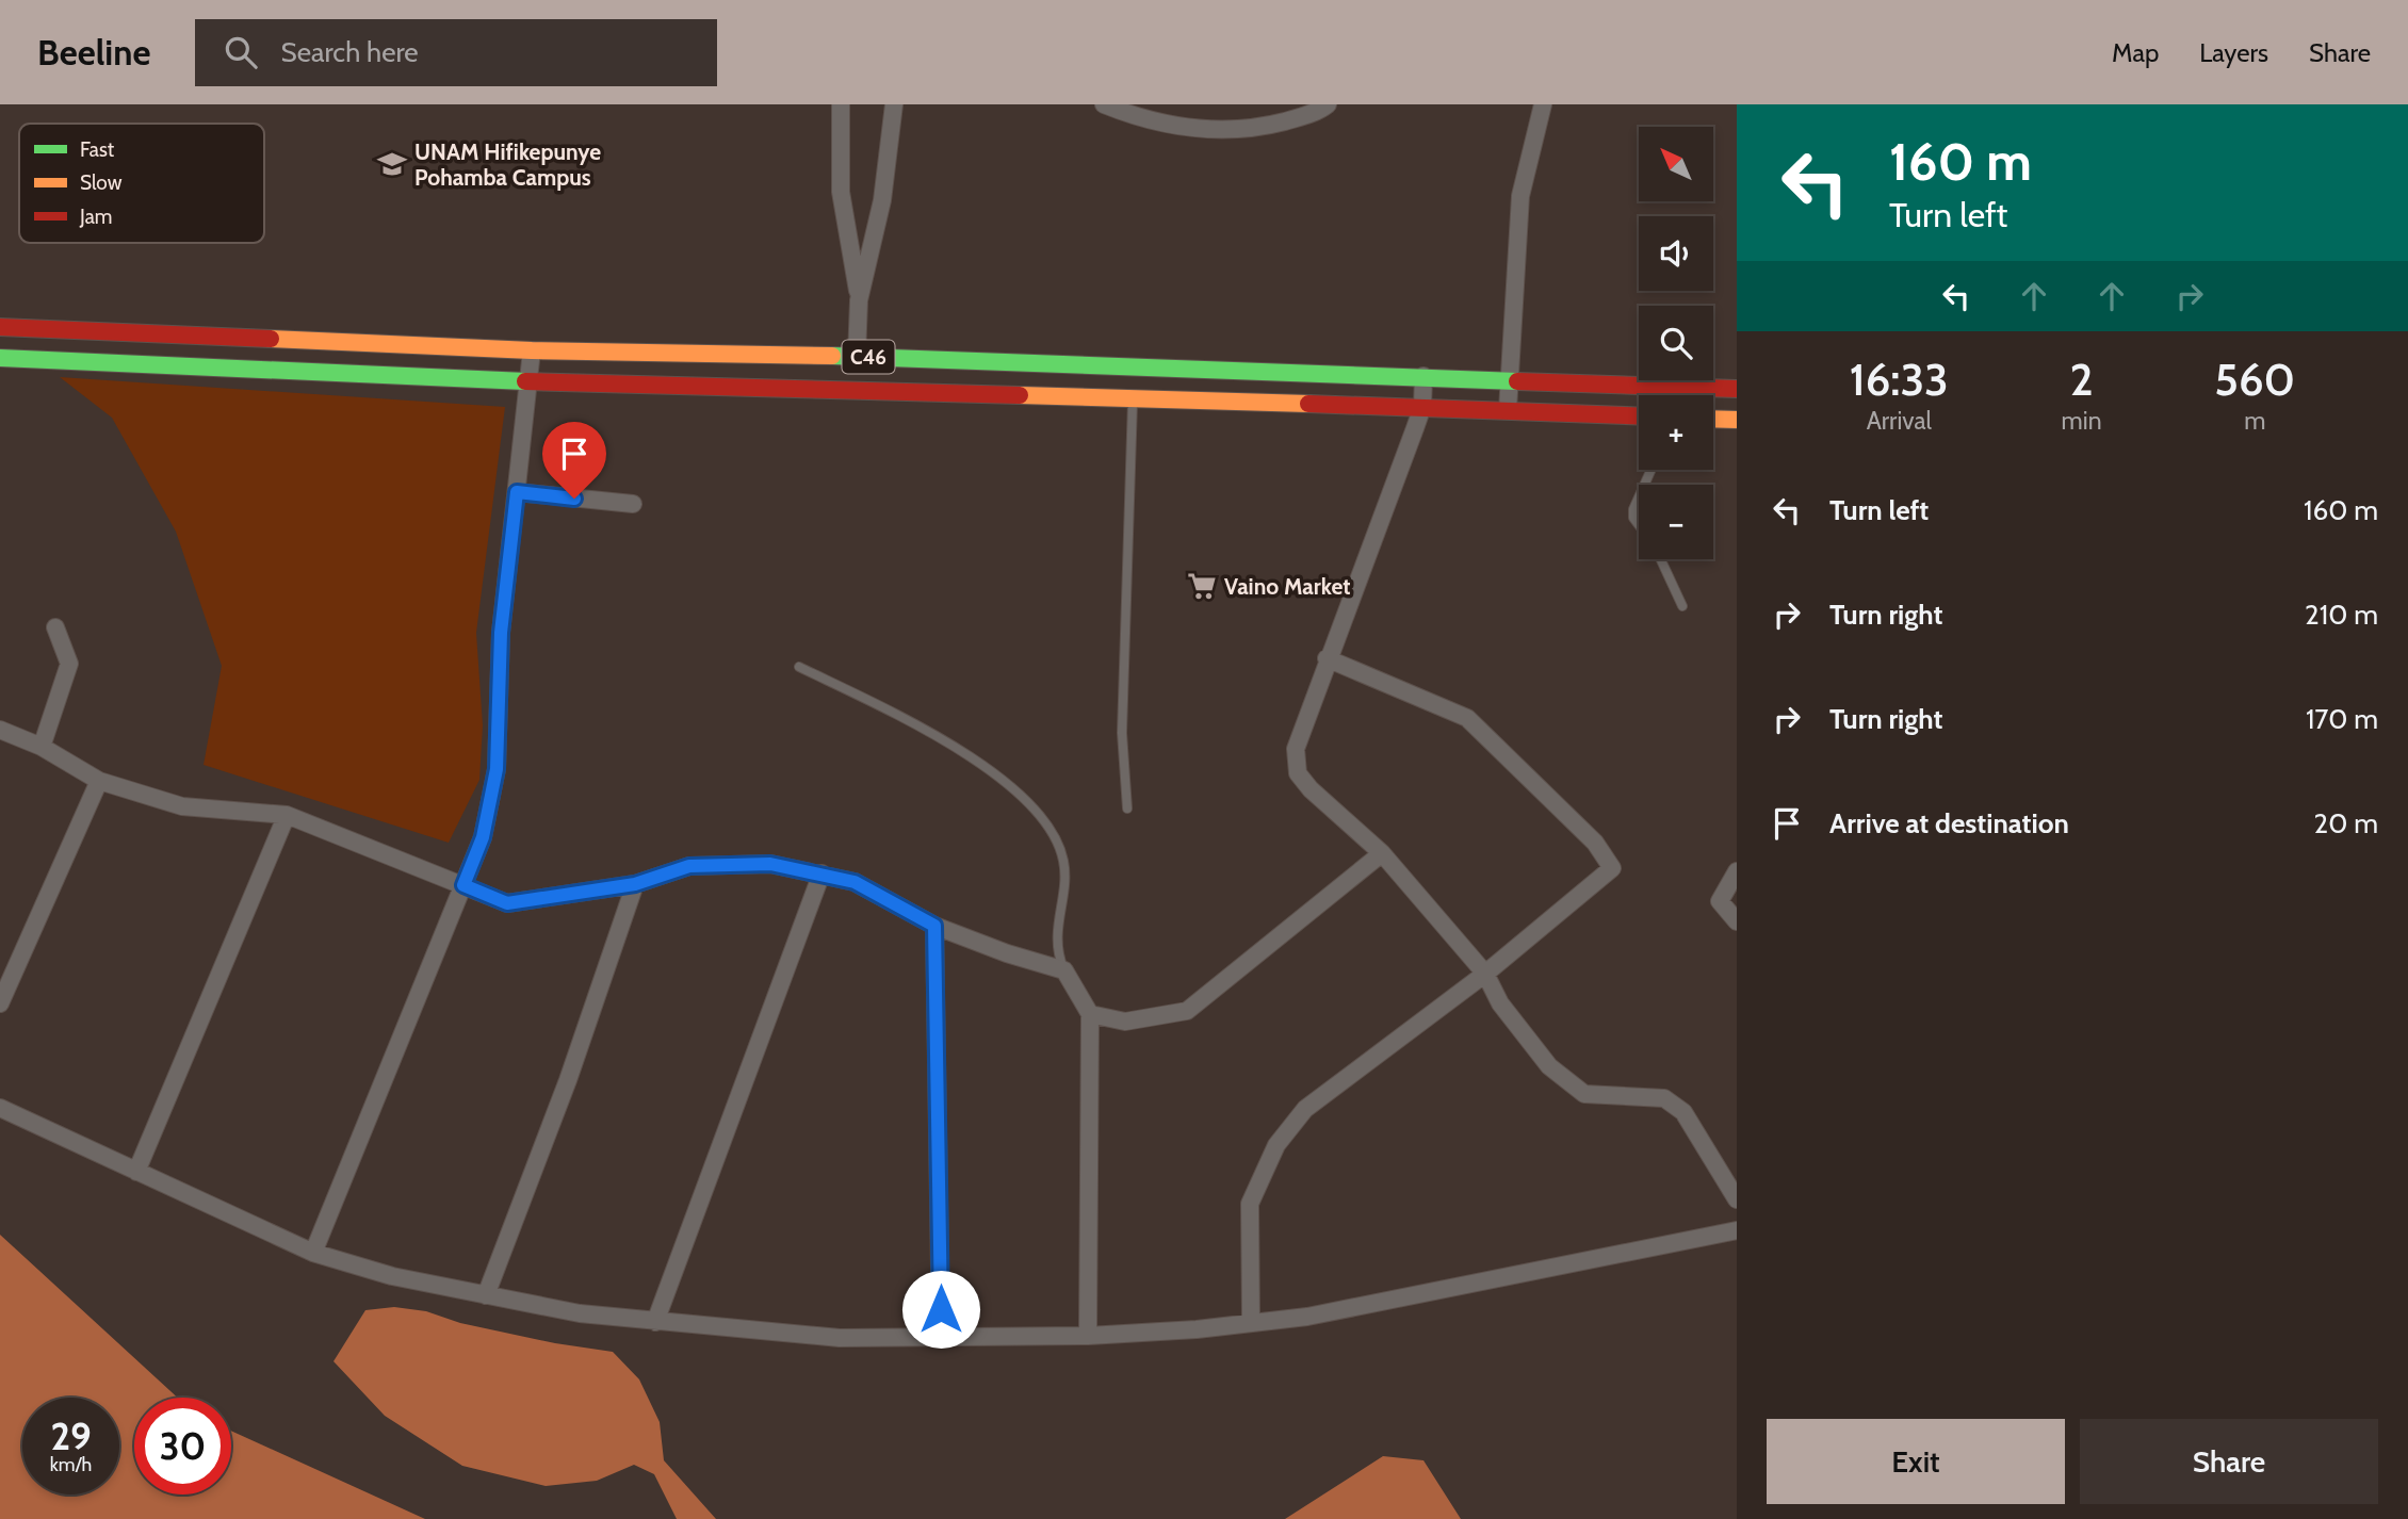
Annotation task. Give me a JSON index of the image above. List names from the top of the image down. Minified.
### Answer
{"streets":{"main road":["C46"]},"places":{"school or university":["UNAM Hifikepunye Pohamba Campus"],"supermarket":["Vaino Market"]},"legend":["Fast","Slow","Jam"],"north":"top left","page":{"header":"Beeline","search":"Search here","nav":["Map","Layers","Share"],"turn":["160 m","Turn left"],"map_buttons":["+","−"],"eta":["16:33","Arrival","2","min","560","m"],"list":[{"name":"Turn left","value":"160 m"},{"name":"Turn right","value":"210 m"},{"name":"Turn right","value":"170 m"},{"name":"Arrive at destination","value":"20 m"}],"speed":"29 km/h","limit":"30","buttons":["Exit","Share"]}}
